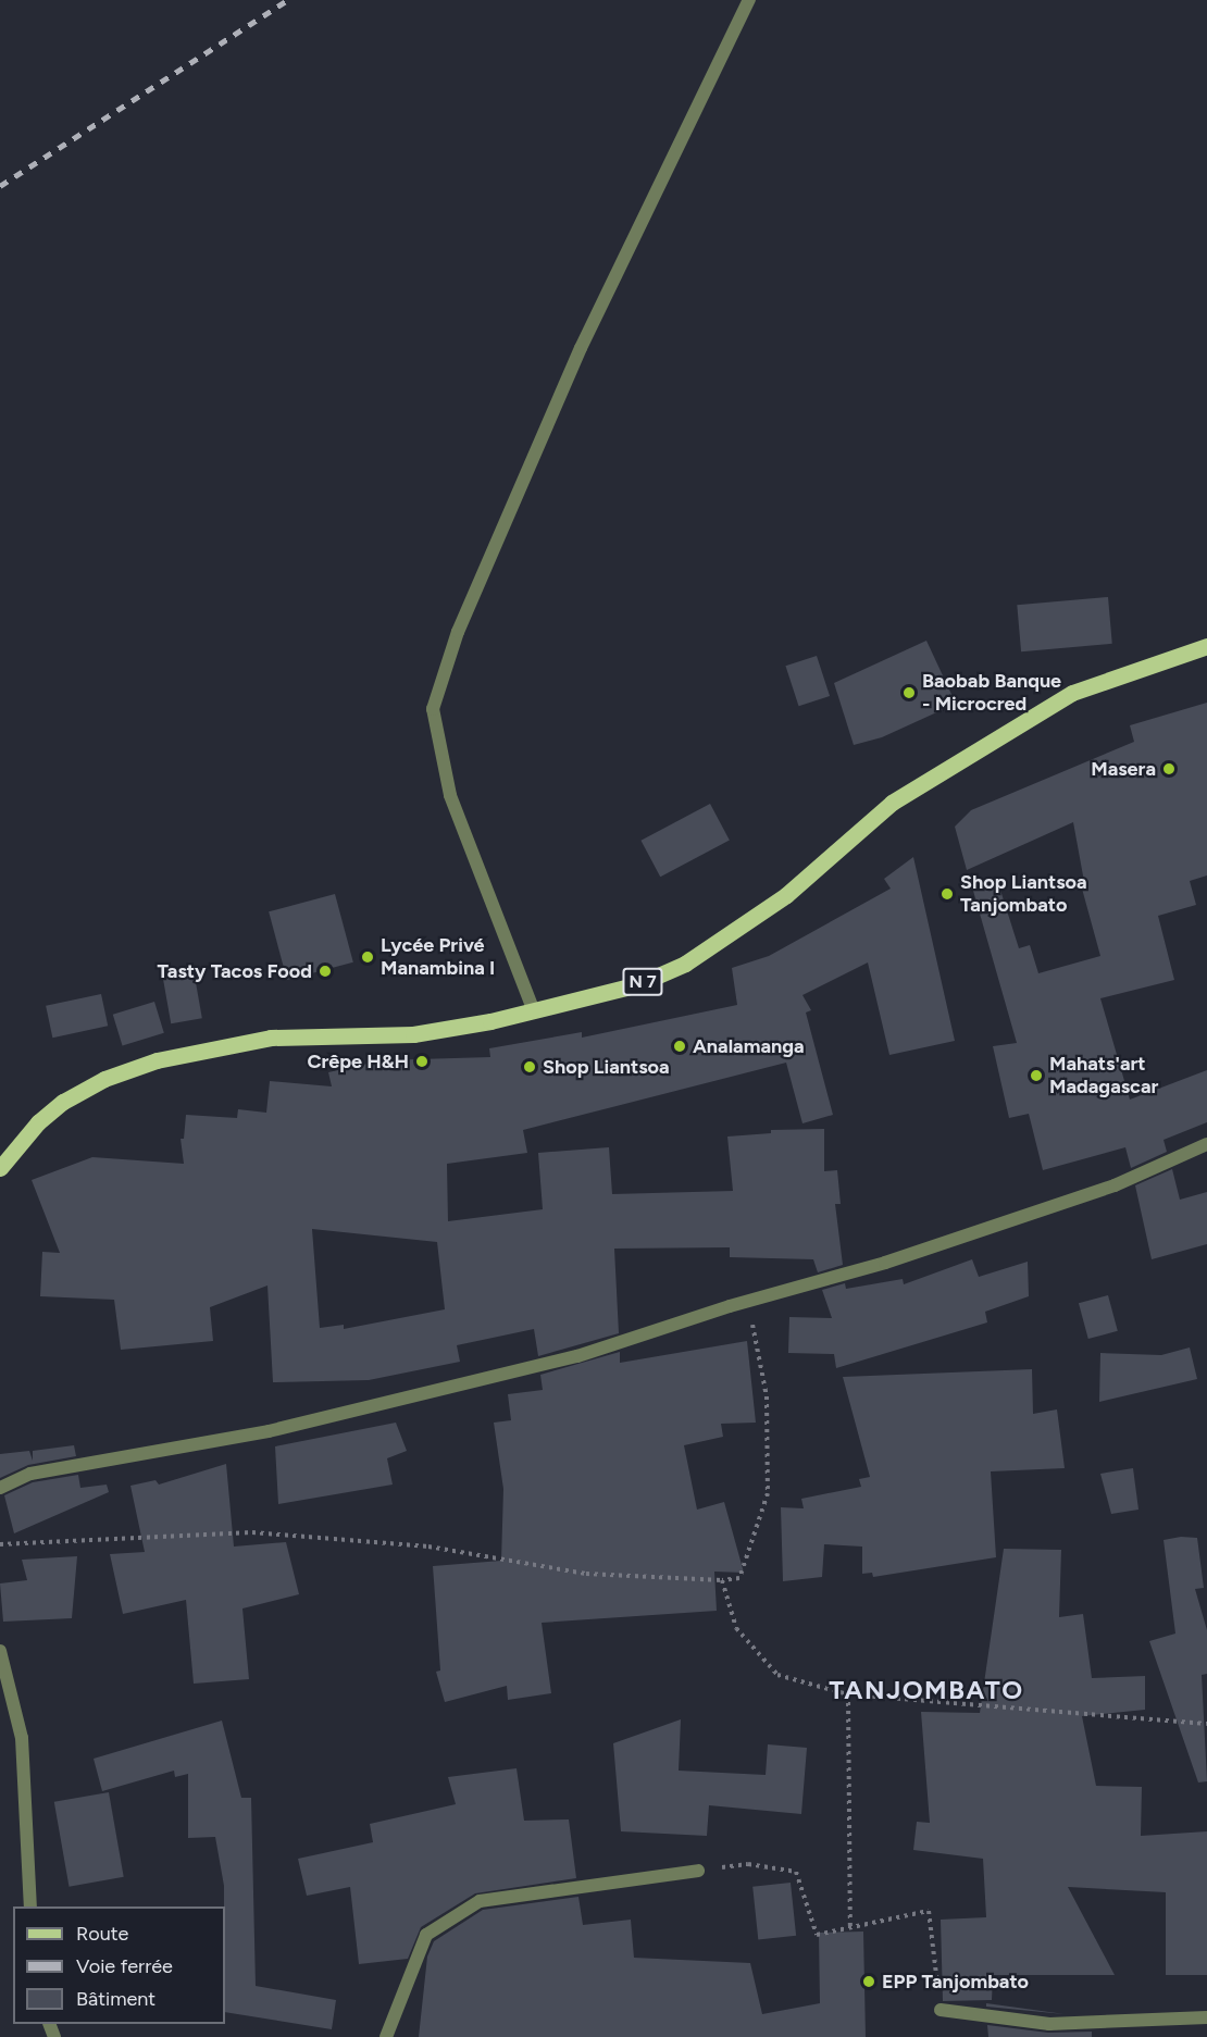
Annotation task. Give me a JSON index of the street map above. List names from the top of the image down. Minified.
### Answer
{"streets":{"main road":["N 7"]},"districts":["TANJOMBATO"],"places":["Baobab Banque - Microcred","Masera","Shop Liantsoa Tanjombato","Lycée Privé Manambina I","Tasty Tacos Food","Analamanga","Crêpe H&H","Shop Liantsoa","Mahats'art Madagascar","EPP Tanjombato"],"legend":["Route","Voie ferrée","Bâtiment"]}
